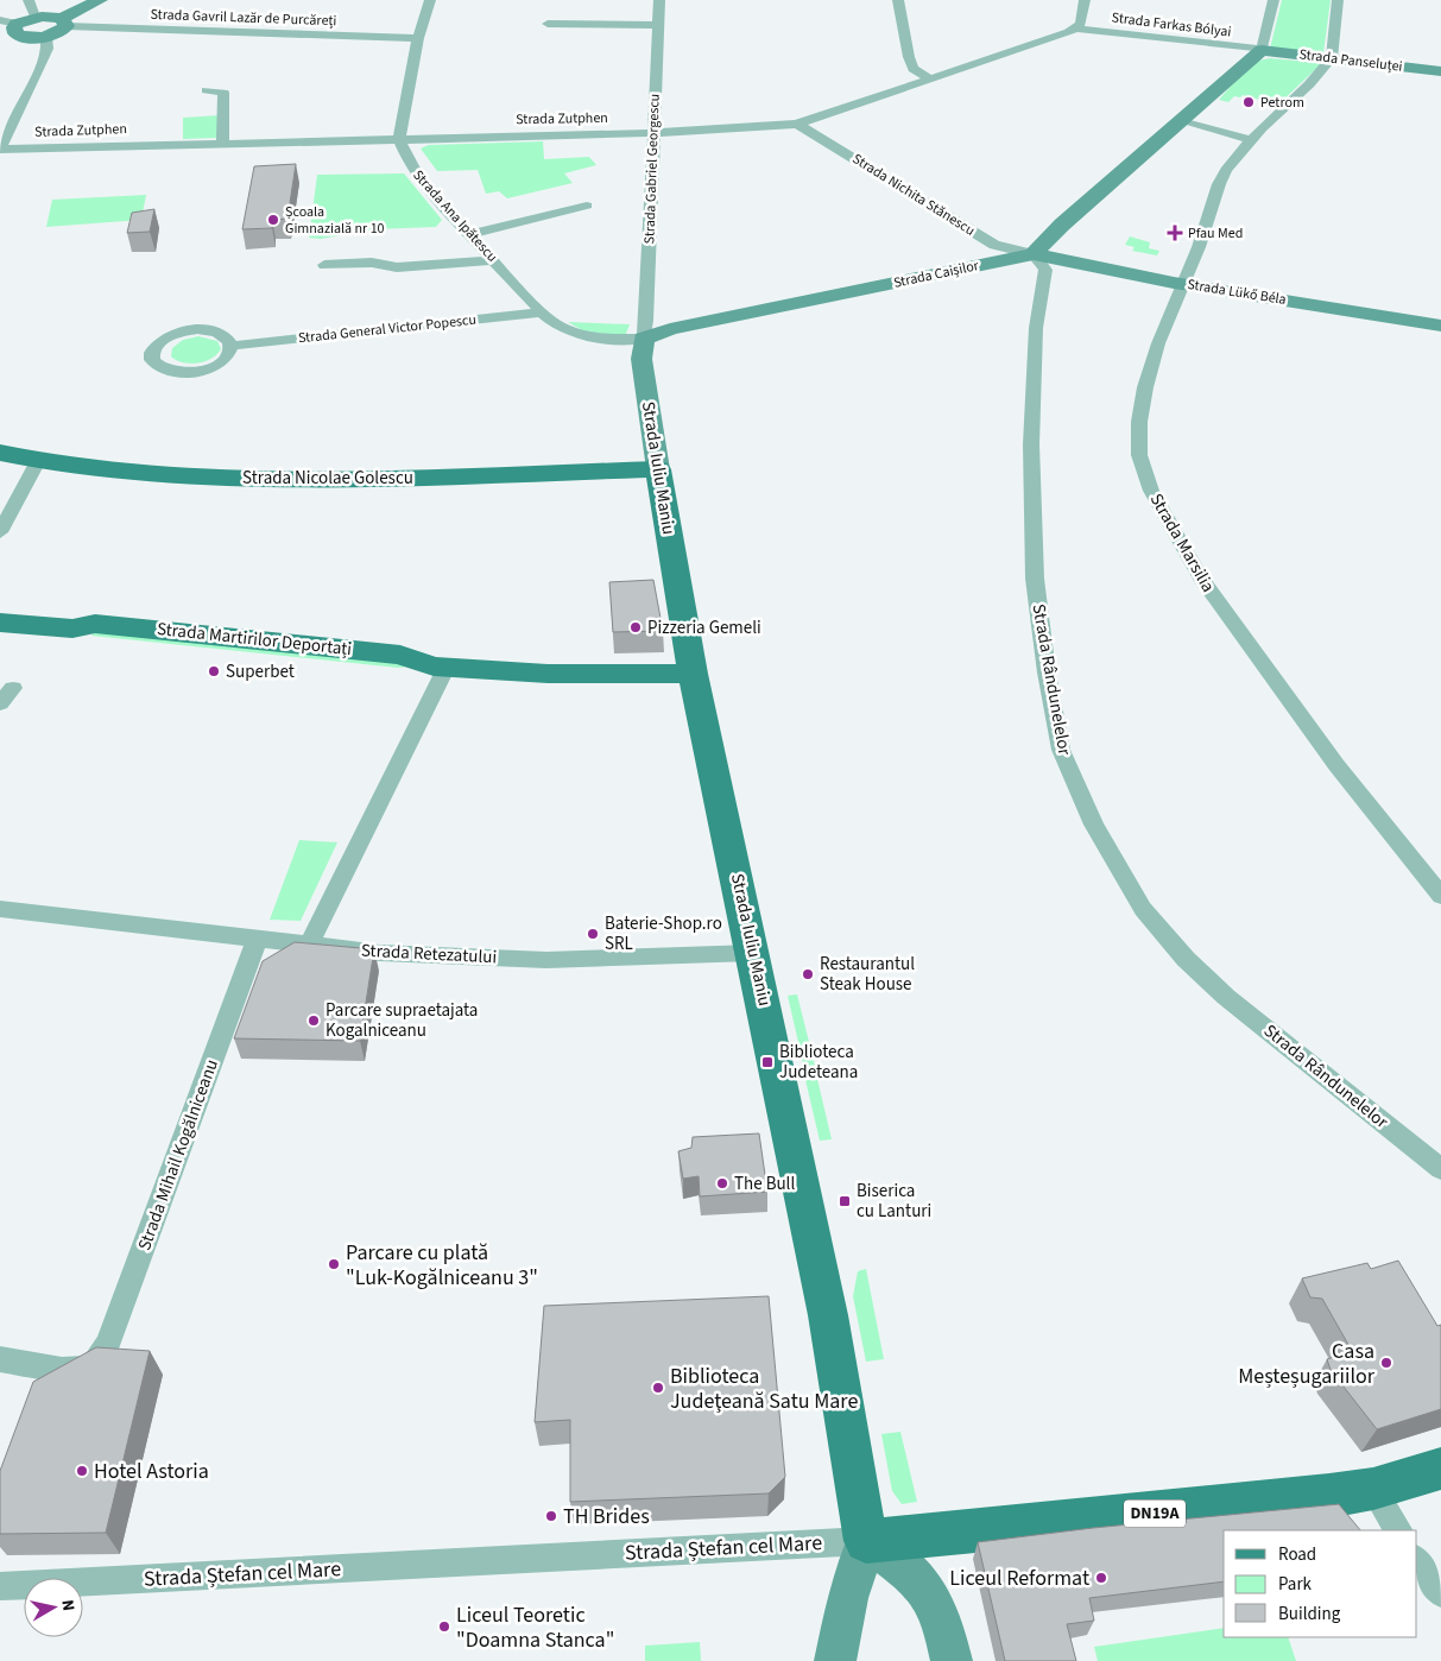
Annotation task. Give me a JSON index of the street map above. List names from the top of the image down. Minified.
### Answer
{"streets":{"main road":["Strada Panseluței","Strada Caișilor","Strada Lükő Béla","Strada Iuliu Maniu","Strada Nicolae Golescu","Strada Martirilor Deportați","DN19A","Strada Ștefan cel Mare"],"street":["Strada Gavril Lazăr de Purcăreți","Strada Farkas Bólyai","Strada Zutphen","Strada Gabriel Georgescu","Strada Nichita Stănescu","Strada Ana Ipătescu","Strada General Victor Popescu","Strada Marsilia","Strada Rândunelelor","Strada Retezatului","Strada Mihail Kogălniceanu"]},"crossings":[["Strada Farkas Bólyai","Strada Panseluței"],["Strada Farkas Bólyai","Strada Zutphen"],["Strada Panseluței","Strada Marsilia"],["Strada Zutphen","Strada Gabriel Georgescu"],["Strada Zutphen","Strada Nichita Stănescu"],["Strada Zutphen","Strada Ana Ipătescu"],["Strada Gabriel Georgescu","Strada Ana Ipătescu"],["Strada Gabriel Georgescu","Strada Caișilor"],["Strada Gabriel Georgescu","Strada Iuliu Maniu"],["Strada Nichita Stănescu","Strada Caișilor"],["Strada Nichita Stănescu","Strada Lükő Béla"],["Strada Nichita Stănescu","Strada Rândunelelor"],["Strada Ana Ipătescu","Strada Caișilor"],["Strada Ana Ipătescu","Strada General Victor Popescu"],["Strada Ana Ipătescu","Strada Iuliu Maniu"],["Strada Caișilor","Strada Lükő Béla"],["Strada Caișilor","Strada Iuliu Maniu"],["Strada Caișilor","Strada Rândunelelor"],["Strada Lükő Béla","Strada Marsilia"],["Strada Lükő Béla","Strada Rândunelelor"],["Strada Iuliu Maniu","Strada Nicolae Golescu"],["Strada Iuliu Maniu","Strada Martirilor Deportați"],["Strada Iuliu Maniu","Strada Retezatului"],["Strada Iuliu Maniu","Strada Ștefan cel Mare"],["Strada Retezatului","Strada Mihail Kogălniceanu"]],"places":{"other":["Petrom","Școala Gimnazială nr 10","Pizzeria Gemeli","Superbet","Baterie-Shop.ro SRL","Restaurantul Steak House","Parcare supraetajata Kogalniceanu","The Bull","Parcare cu plată \"Luk-Kogălniceanu 3\"","Casa Meșteșugariilor","Biblioteca Judeţeană Satu Mare","Hotel Astoria","TH Brides","Liceul Reformat","Liceul Teoretic \"Doamna Stanca\""],"health":["Pfau Med"],"transit":["Biblioteca Judeteana","Biserica cu Lanturi"]},"legend":["Road","Park","Building"],"north":"right"}
